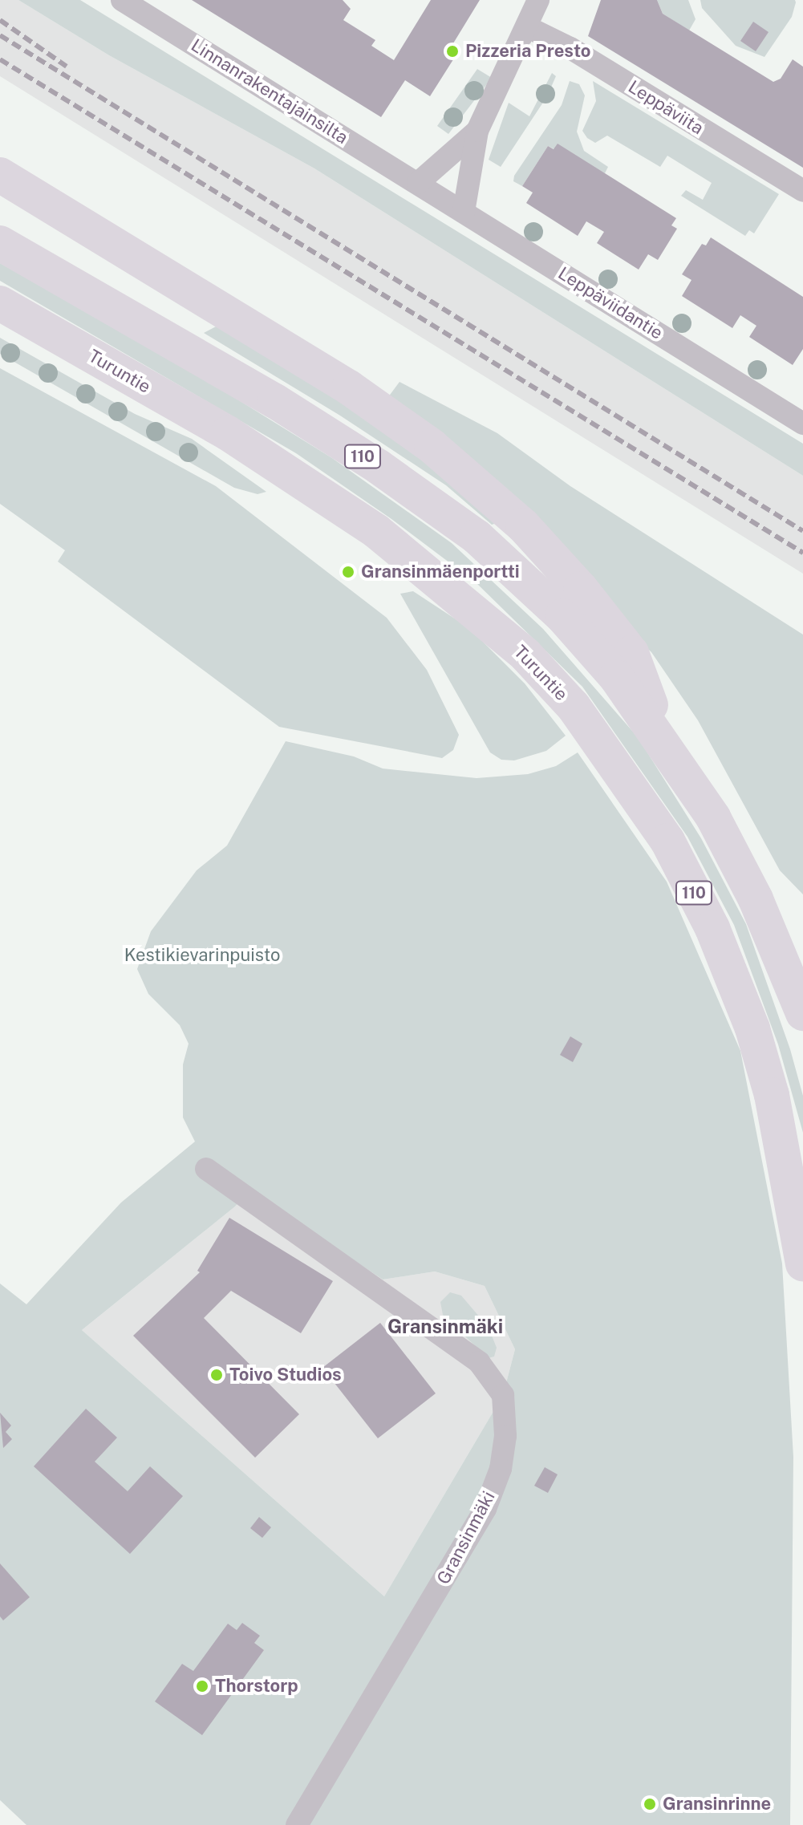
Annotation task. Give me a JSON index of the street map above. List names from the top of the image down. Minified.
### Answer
{"streets":{"main road":["Turuntie","110"],"street":["Linnanrakentajainsilta","Leppäviita","Leppäviidantie","Gransinmäki"]},"crossings":[["Linnanrakentajainsilta","Leppäviidantie"]],"districts":["Gransinmäki"],"parks":["Kestikievarinpuisto"],"places":["Pizzeria Presto","Gransinmäenportti","Toivo Studios","Thorstorp","Gransinrinne"]}
